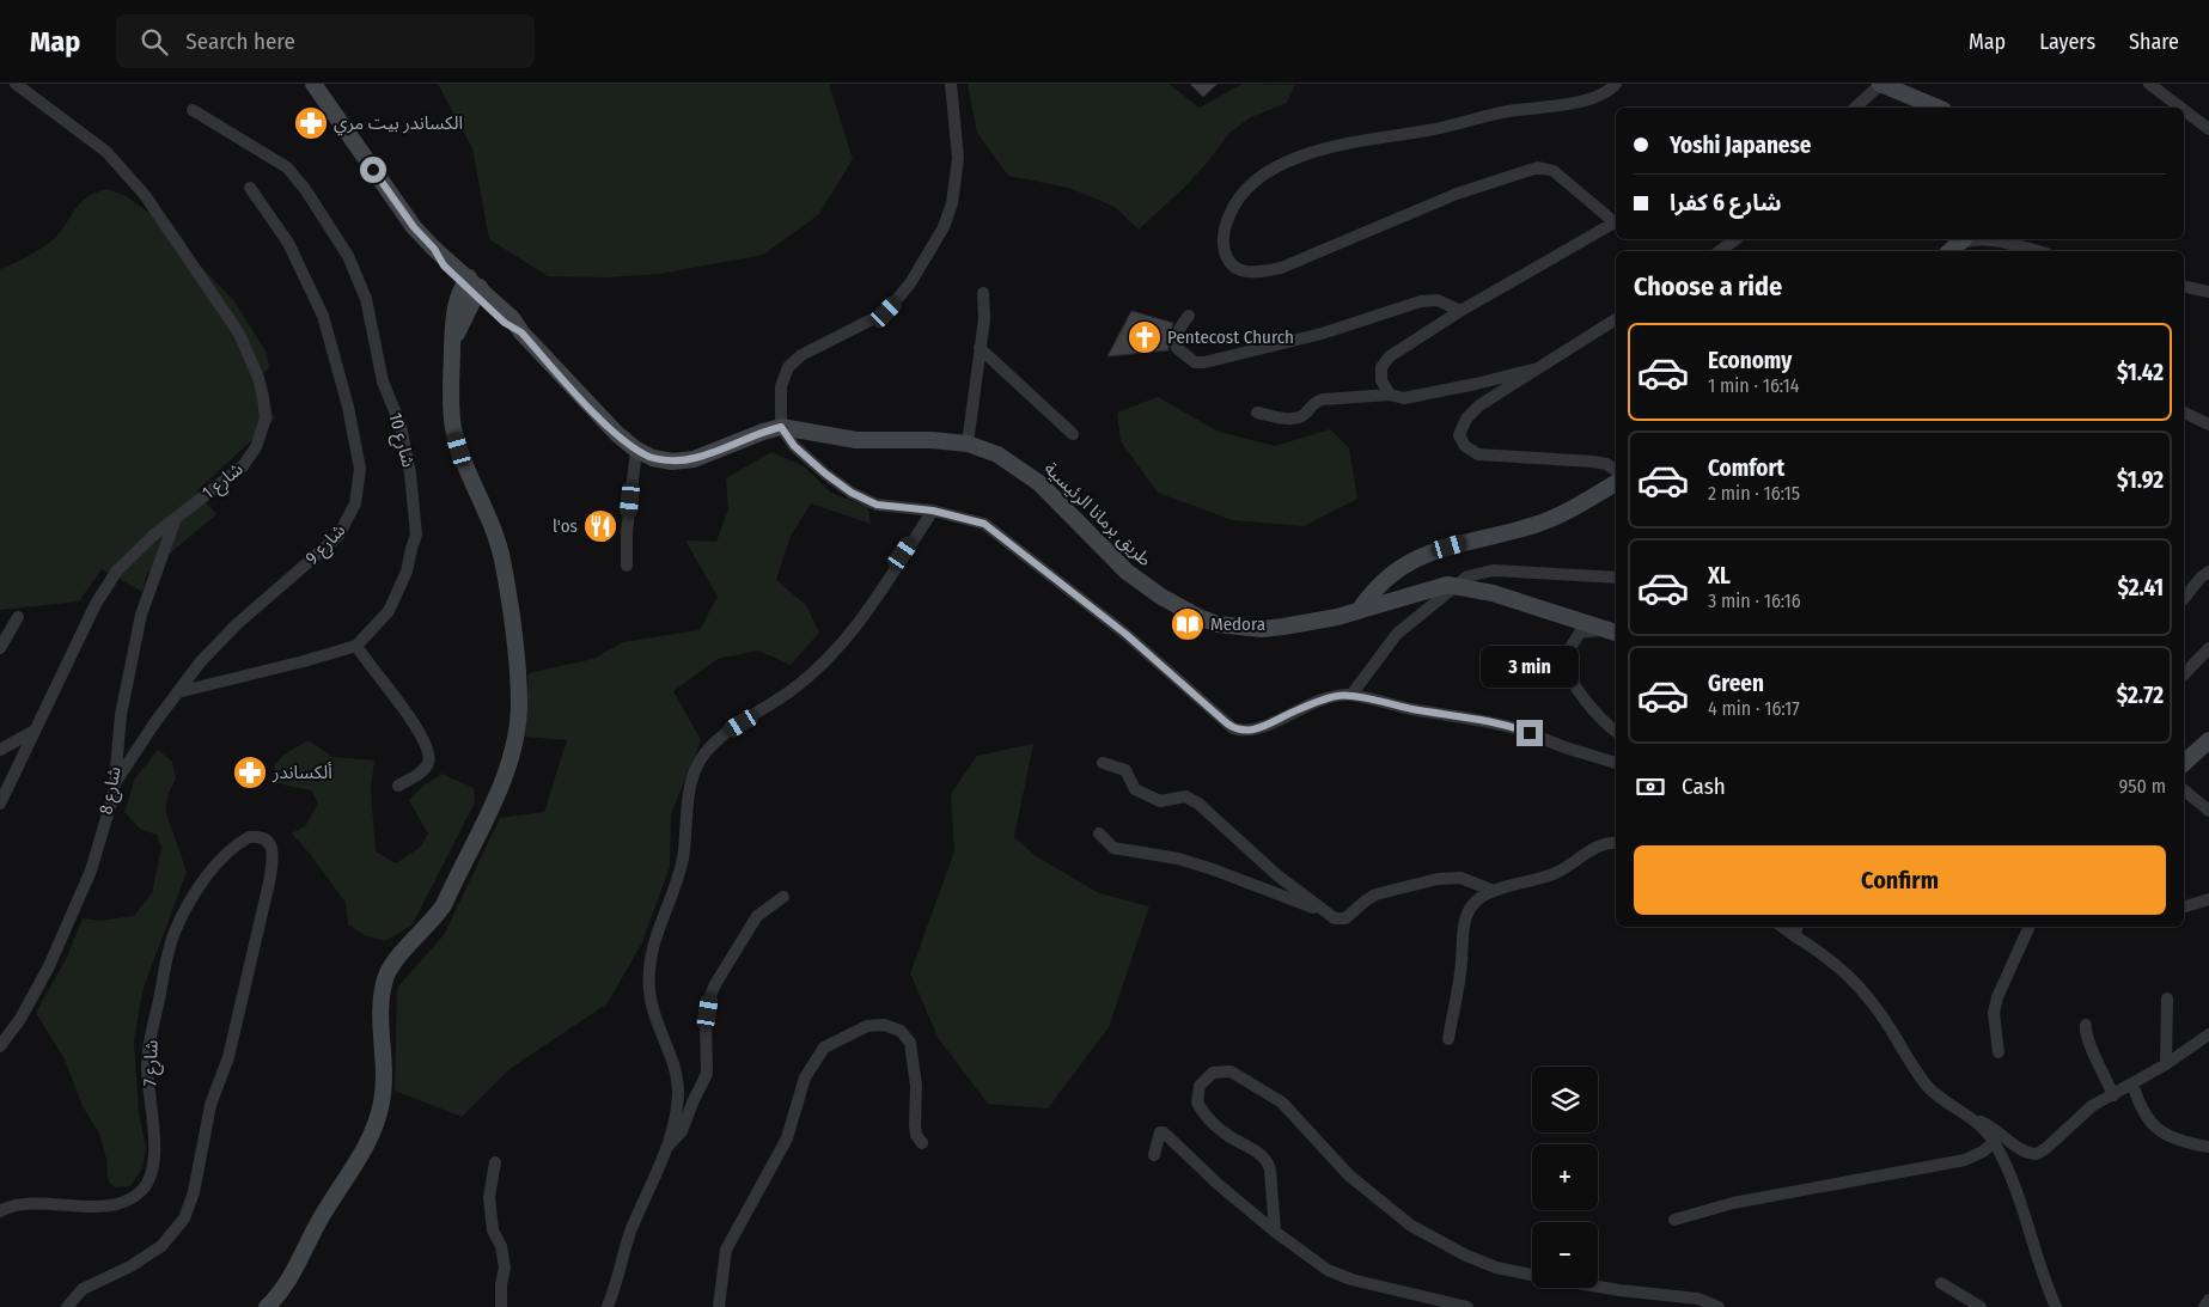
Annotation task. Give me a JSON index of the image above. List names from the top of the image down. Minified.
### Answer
{"streets":{"main road":["طريق برمانا الرئيسية"],"street":["شارع 10","شارع 1","شارع 9","شارع 8","شارع 7"]},"crossings":[["شارع 1","شارع 8"],["شارع 9","شارع 8"]],"places":{"pharmacy":["الكساندر بيت مري","ألكساندر"],"church":["Pentecost Church"],"restaurant":["l'os"],"library":["Medora"]},"page":{"header":"Map","search":"Search here","nav":["Map","Layers","Share"],"banner":["Yoshi Japanese","شارع 6 كفرا"],"heading":"Choose a ride","list":[{"name":"Economy","note":"1 min · 16:14","value":"$1.42"},{"name":"Comfort","note":"2 min · 16:15","value":"$1.92"},{"name":"XL","note":"3 min · 16:16","value":"$2.41"},{"name":"Green","note":"4 min · 16:17","value":"$2.72"}],"bubble":"3 min","pay":["Cash","950 m"],"buttons":"Confirm","map_buttons":["+","−"]}}
